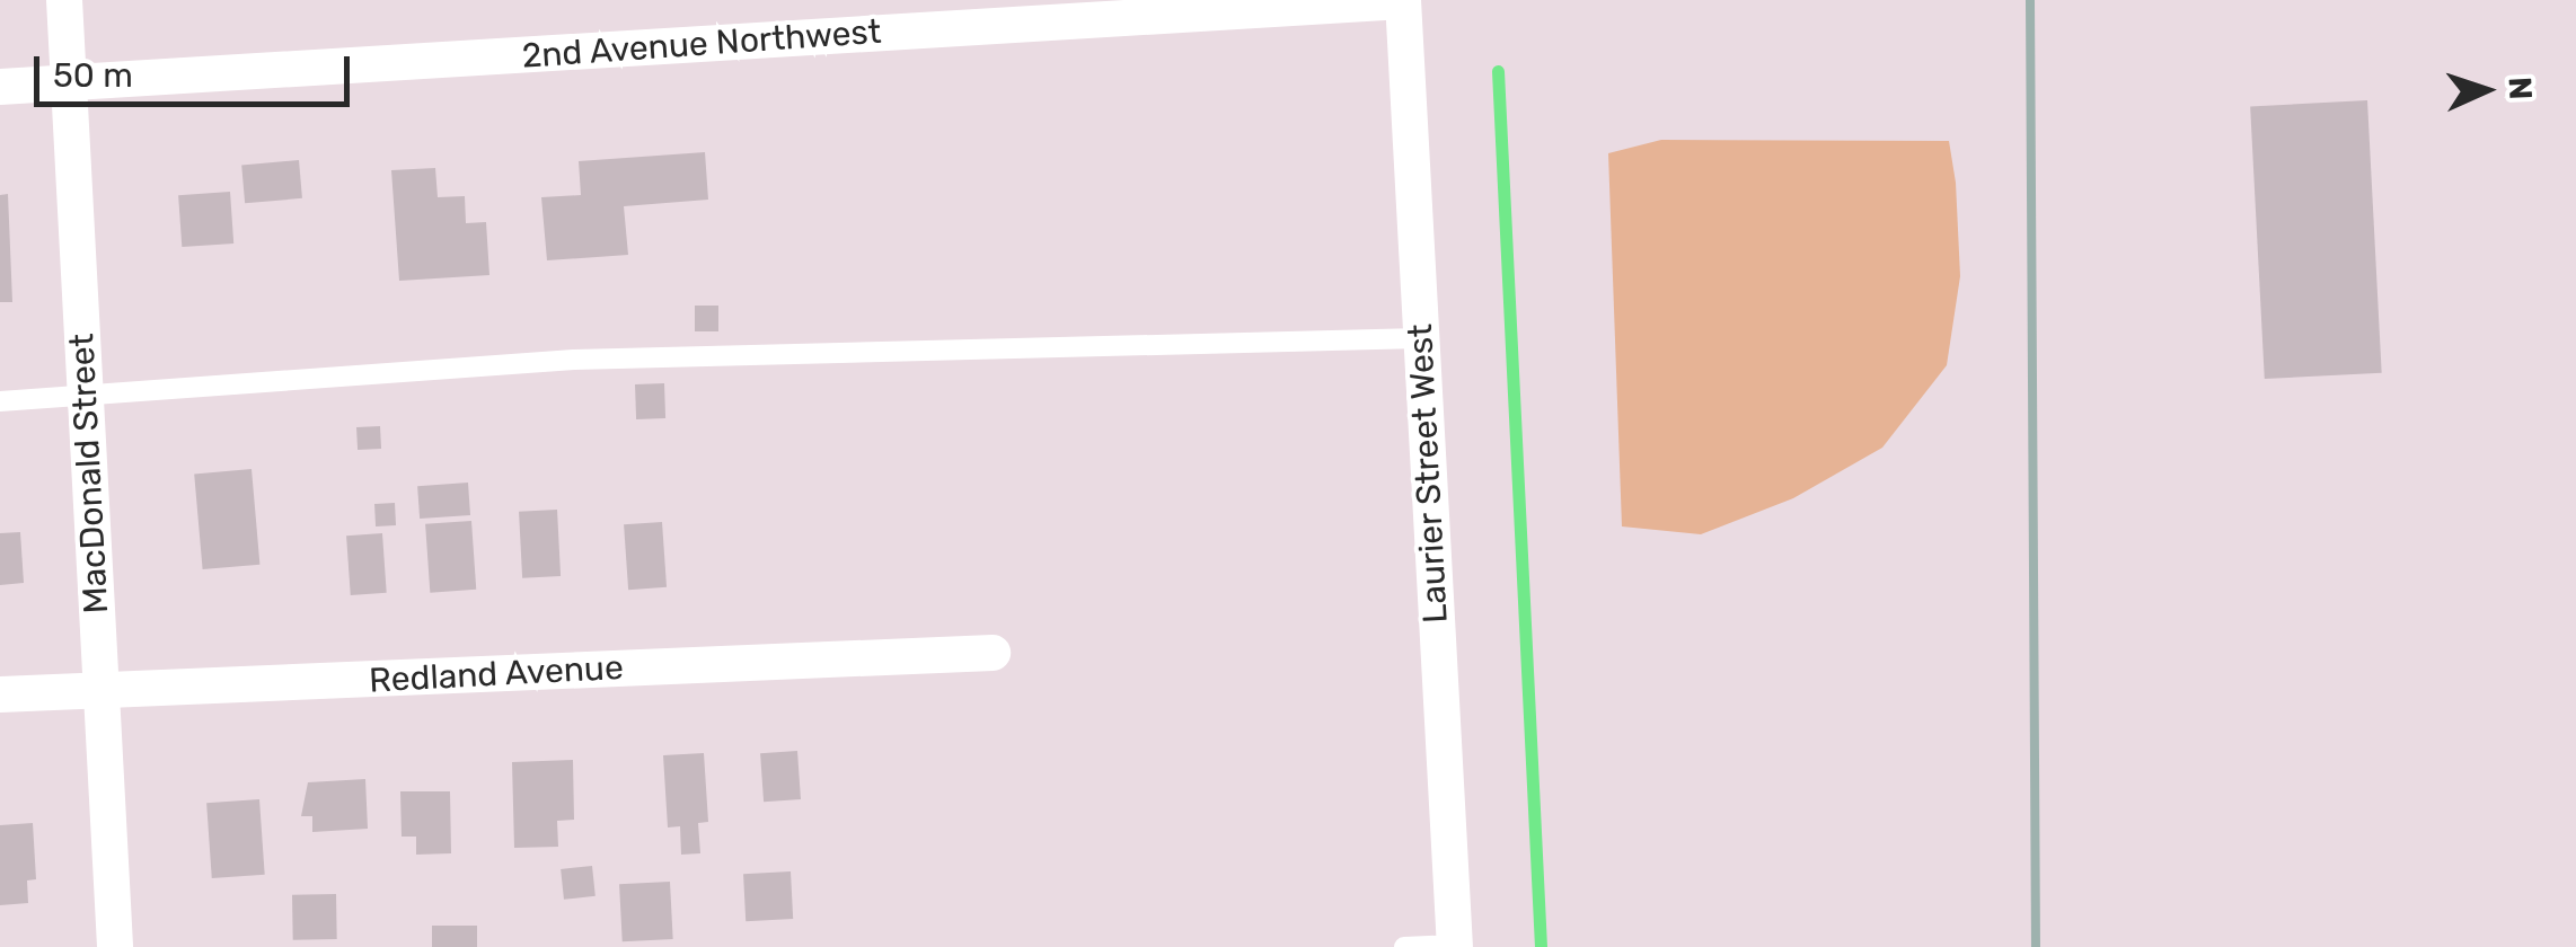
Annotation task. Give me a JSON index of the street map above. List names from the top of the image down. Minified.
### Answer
{"streets":{"street":["2nd Avenue Northwest","MacDonald Street","Laurier Street West","Redland Avenue"]},"crossings":[["2nd Avenue Northwest","MacDonald Street"],["2nd Avenue Northwest","Laurier Street West"],["MacDonald Street","Redland Avenue"]],"scale_bar":"50 m","north":"right"}
